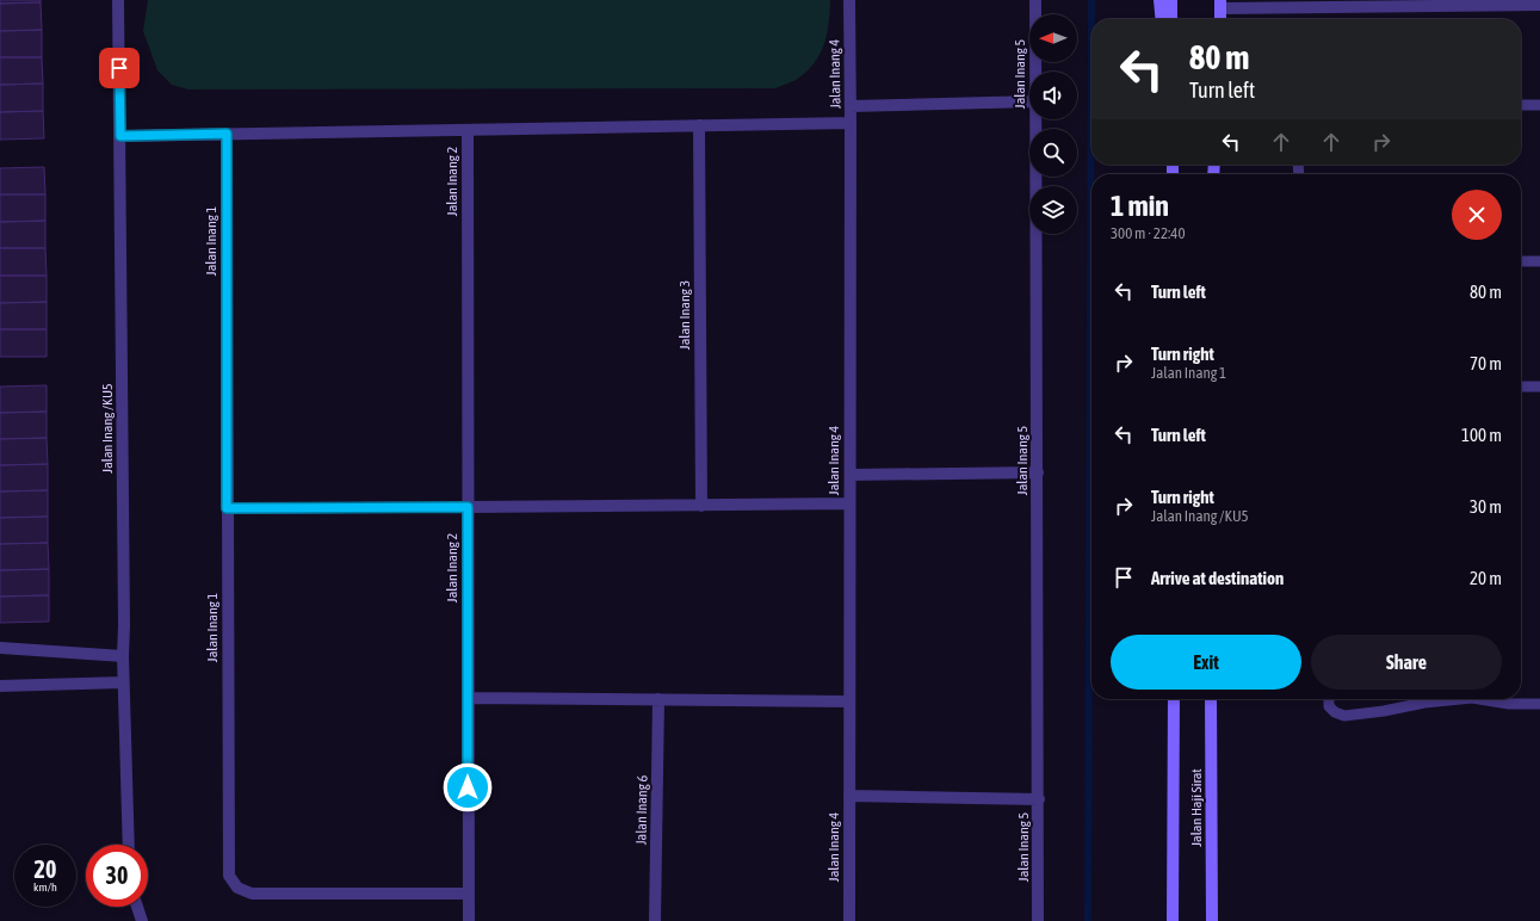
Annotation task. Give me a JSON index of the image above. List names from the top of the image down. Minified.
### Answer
{"streets":{"main road":["Jalan Haji Sirat"],"street":["Jalan Inang 4","Jalan Inang 5","Jalan Inang 2","Jalan Inang 1","Jalan Inang 3","Jalan Inang /KU5","Jalan Inang 6"]},"crossings":[["Jalan Inang 2","Jalan Inang 1"]],"north":"left","page":{"turn":["80 m","Turn left"],"heading":["1 min","300 m · 22:40"],"list":[{"name":"Turn left","value":"80 m"},{"name":"Turn right","note":"Jalan Inang 1","value":"70 m"},{"name":"Turn left","value":"100 m"},{"name":"Turn right","note":"Jalan Inang /KU5","value":"30 m"},{"name":"Arrive at destination","value":"20 m"}],"buttons":["Exit","Share"],"speed":"20 km/h","limit":"30"}}
